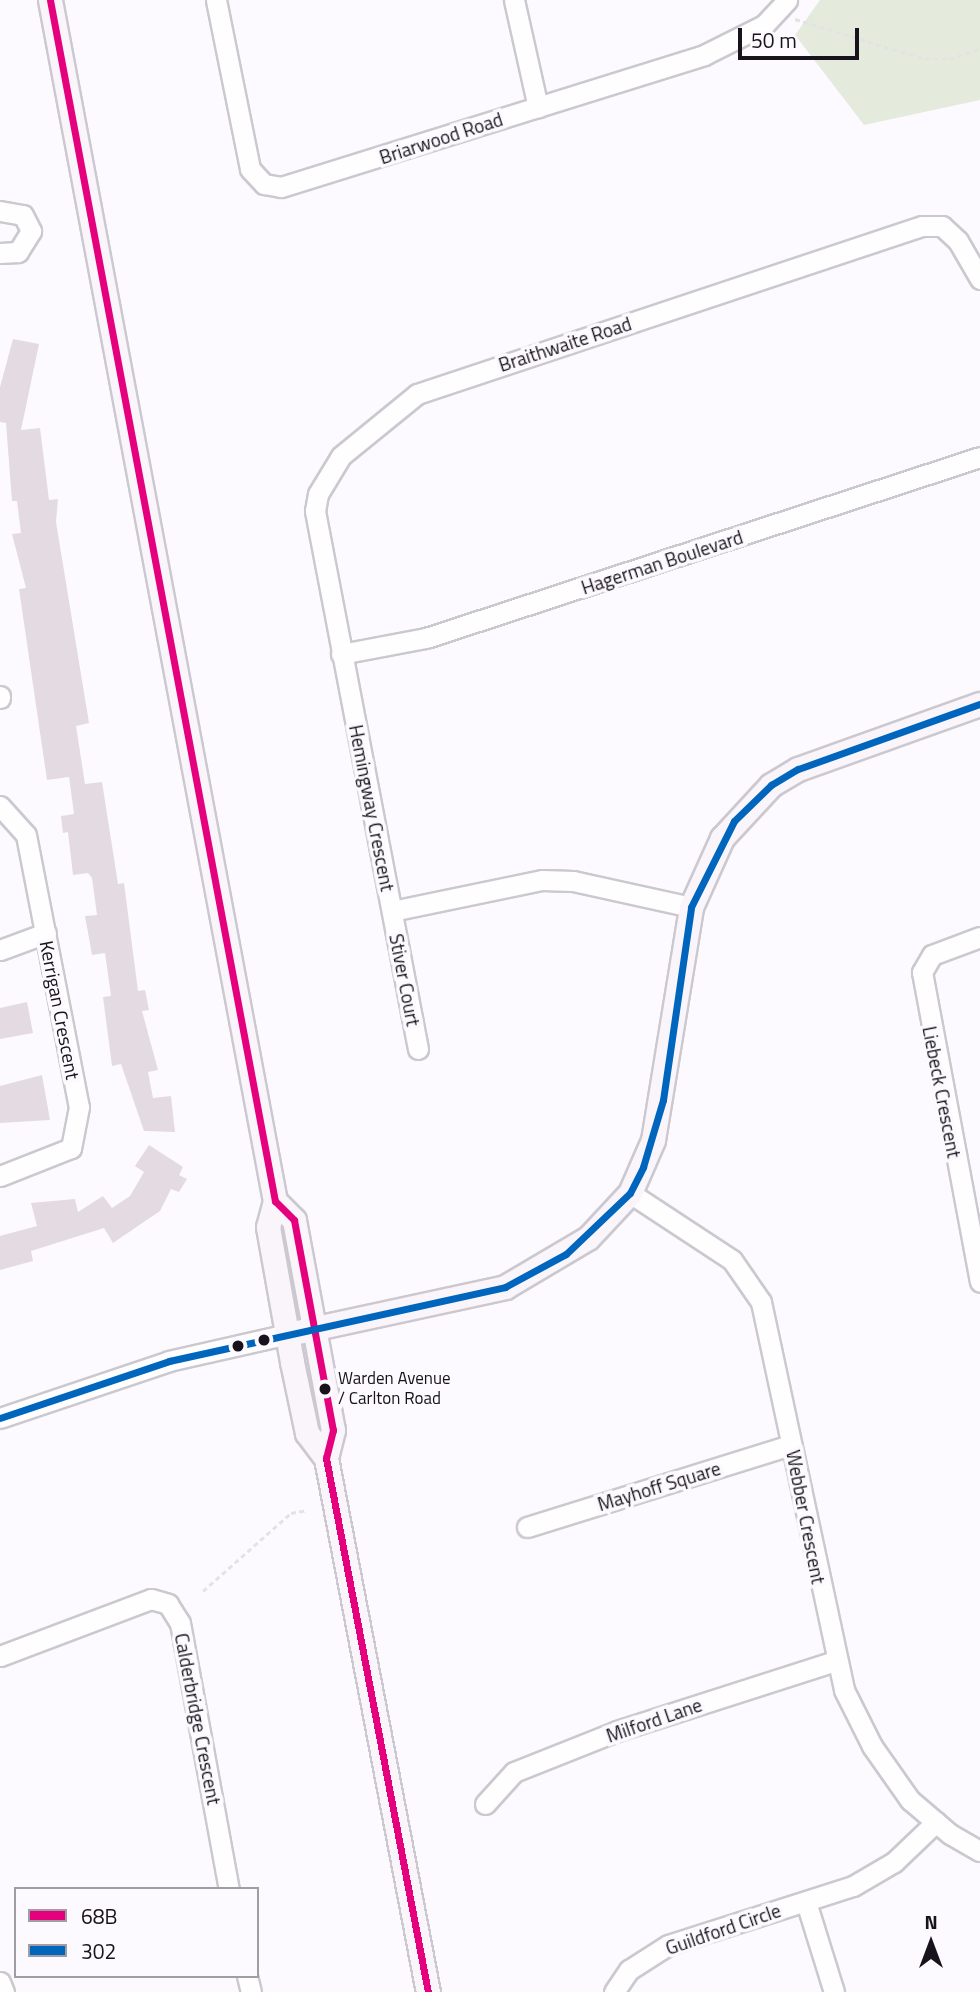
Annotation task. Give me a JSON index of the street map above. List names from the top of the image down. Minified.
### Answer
{"streets":{"street":["Briarwood Road","Braithwaite Road","Hagerman Boulevard","Hemingway Crescent","Stiver Court","Kerrigan Crescent","Liebeck Crescent","Mayhoff Square","Webber Crescent","Calderbridge Crescent","Milford Lane","Guildford Circle"]},"crossings":[["Braithwaite Road","Hagerman Boulevard"],["Braithwaite Road","Hemingway Crescent"],["Hagerman Boulevard","Hemingway Crescent"],["Hemingway Crescent","Stiver Court"],["Mayhoff Square","Webber Crescent"],["Webber Crescent","Milford Lane"],["Webber Crescent","Guildford Circle"]],"places":["Warden Avenue / Carlton Road"],"lines":["transit line 68B","transit line 302"],"legend":["68B","302"],"scale_bar":"50 m","north":"top"}
